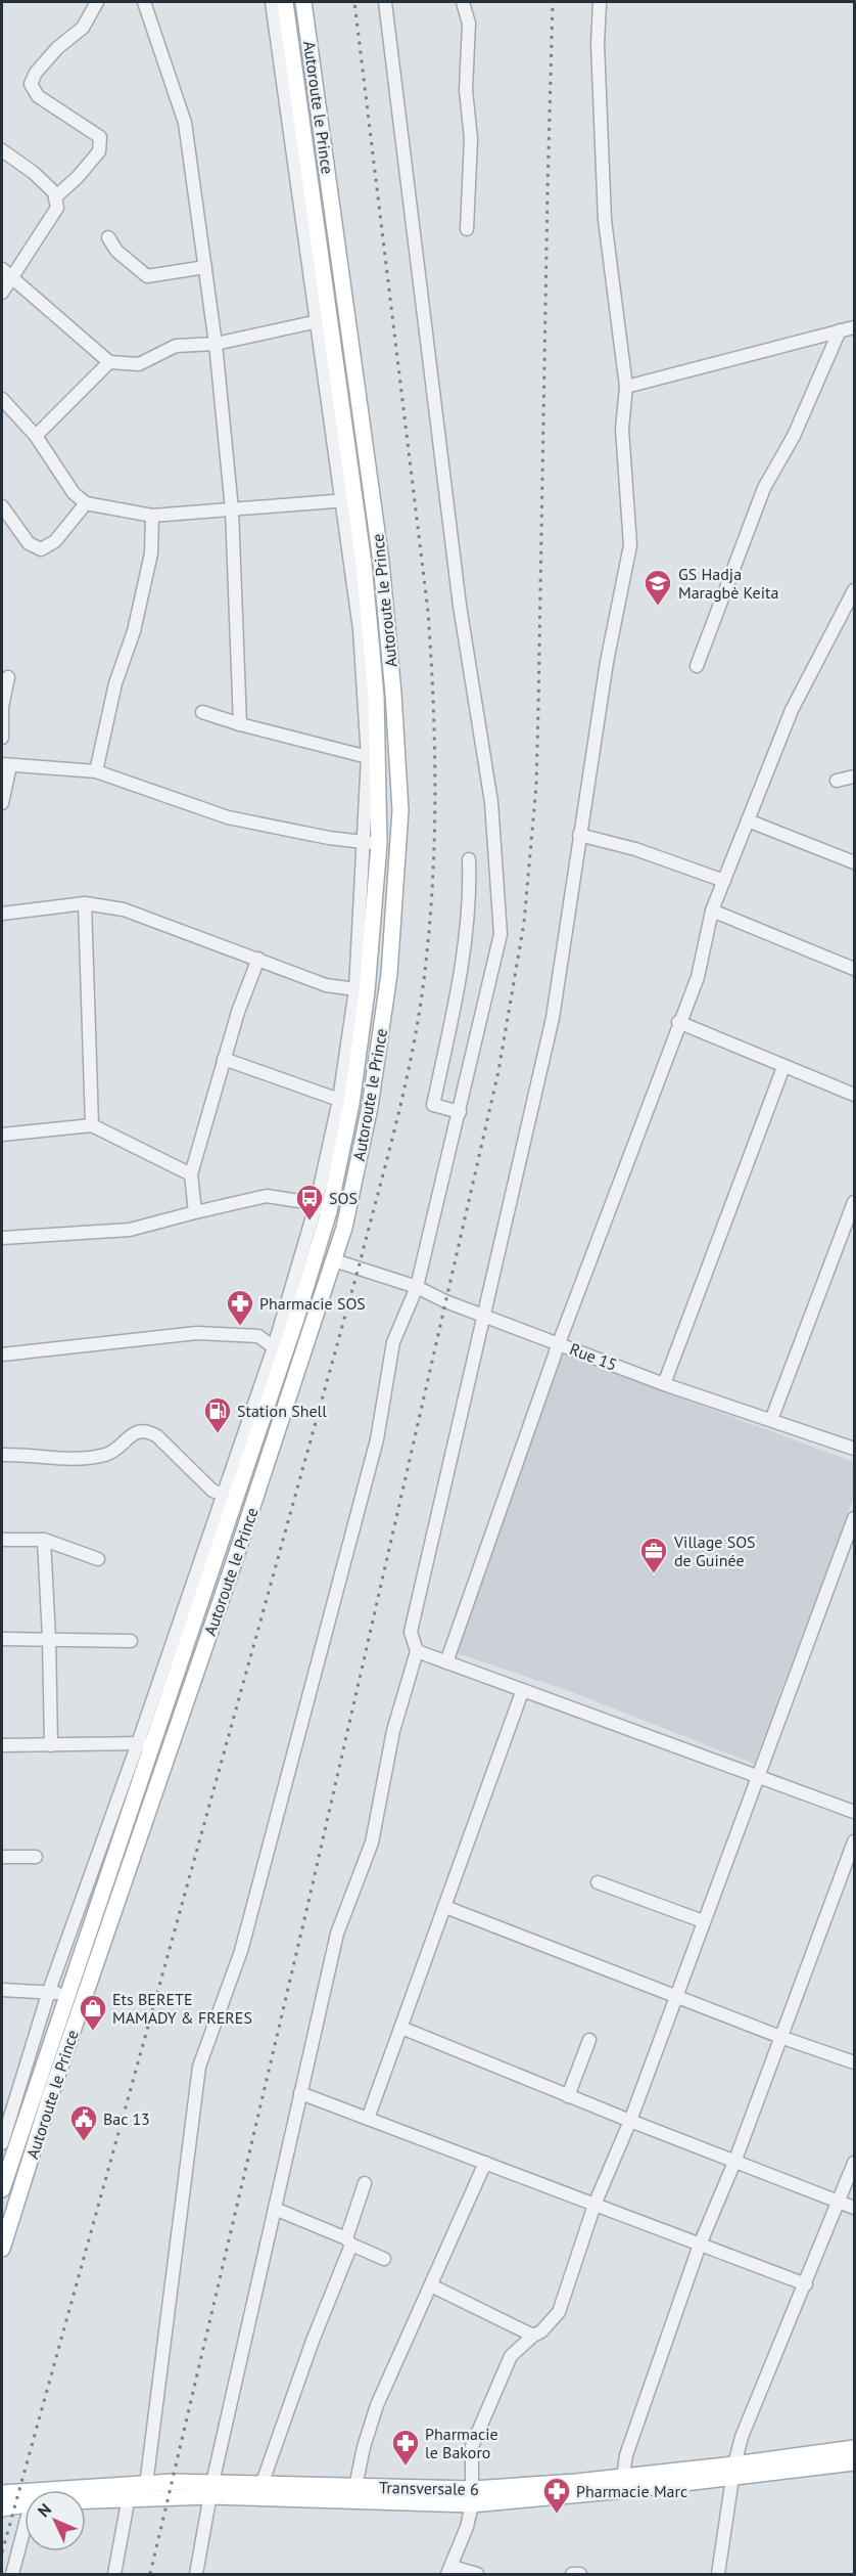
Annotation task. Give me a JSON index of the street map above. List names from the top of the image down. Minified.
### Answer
{"streets":{"main road":["Autoroute le Prince","Transversale 6"],"street":["Rue 15"]},"crossings":[["Autoroute le Prince","Rue 15"]],"places":{"school or university":["GS Hadja Maragbè Keita"],"bus stop":["SOS"],"pharmacy":["Pharmacie SOS","Pharmacie le Bakoro","Pharmacie Marc"],"fuel station":["Station Shell"],"office":["Village SOS de Guinée"],"shop":["Ets BERETE MAMADY & FRERES"],"public building":["Bac 13"]},"north":"top left"}
